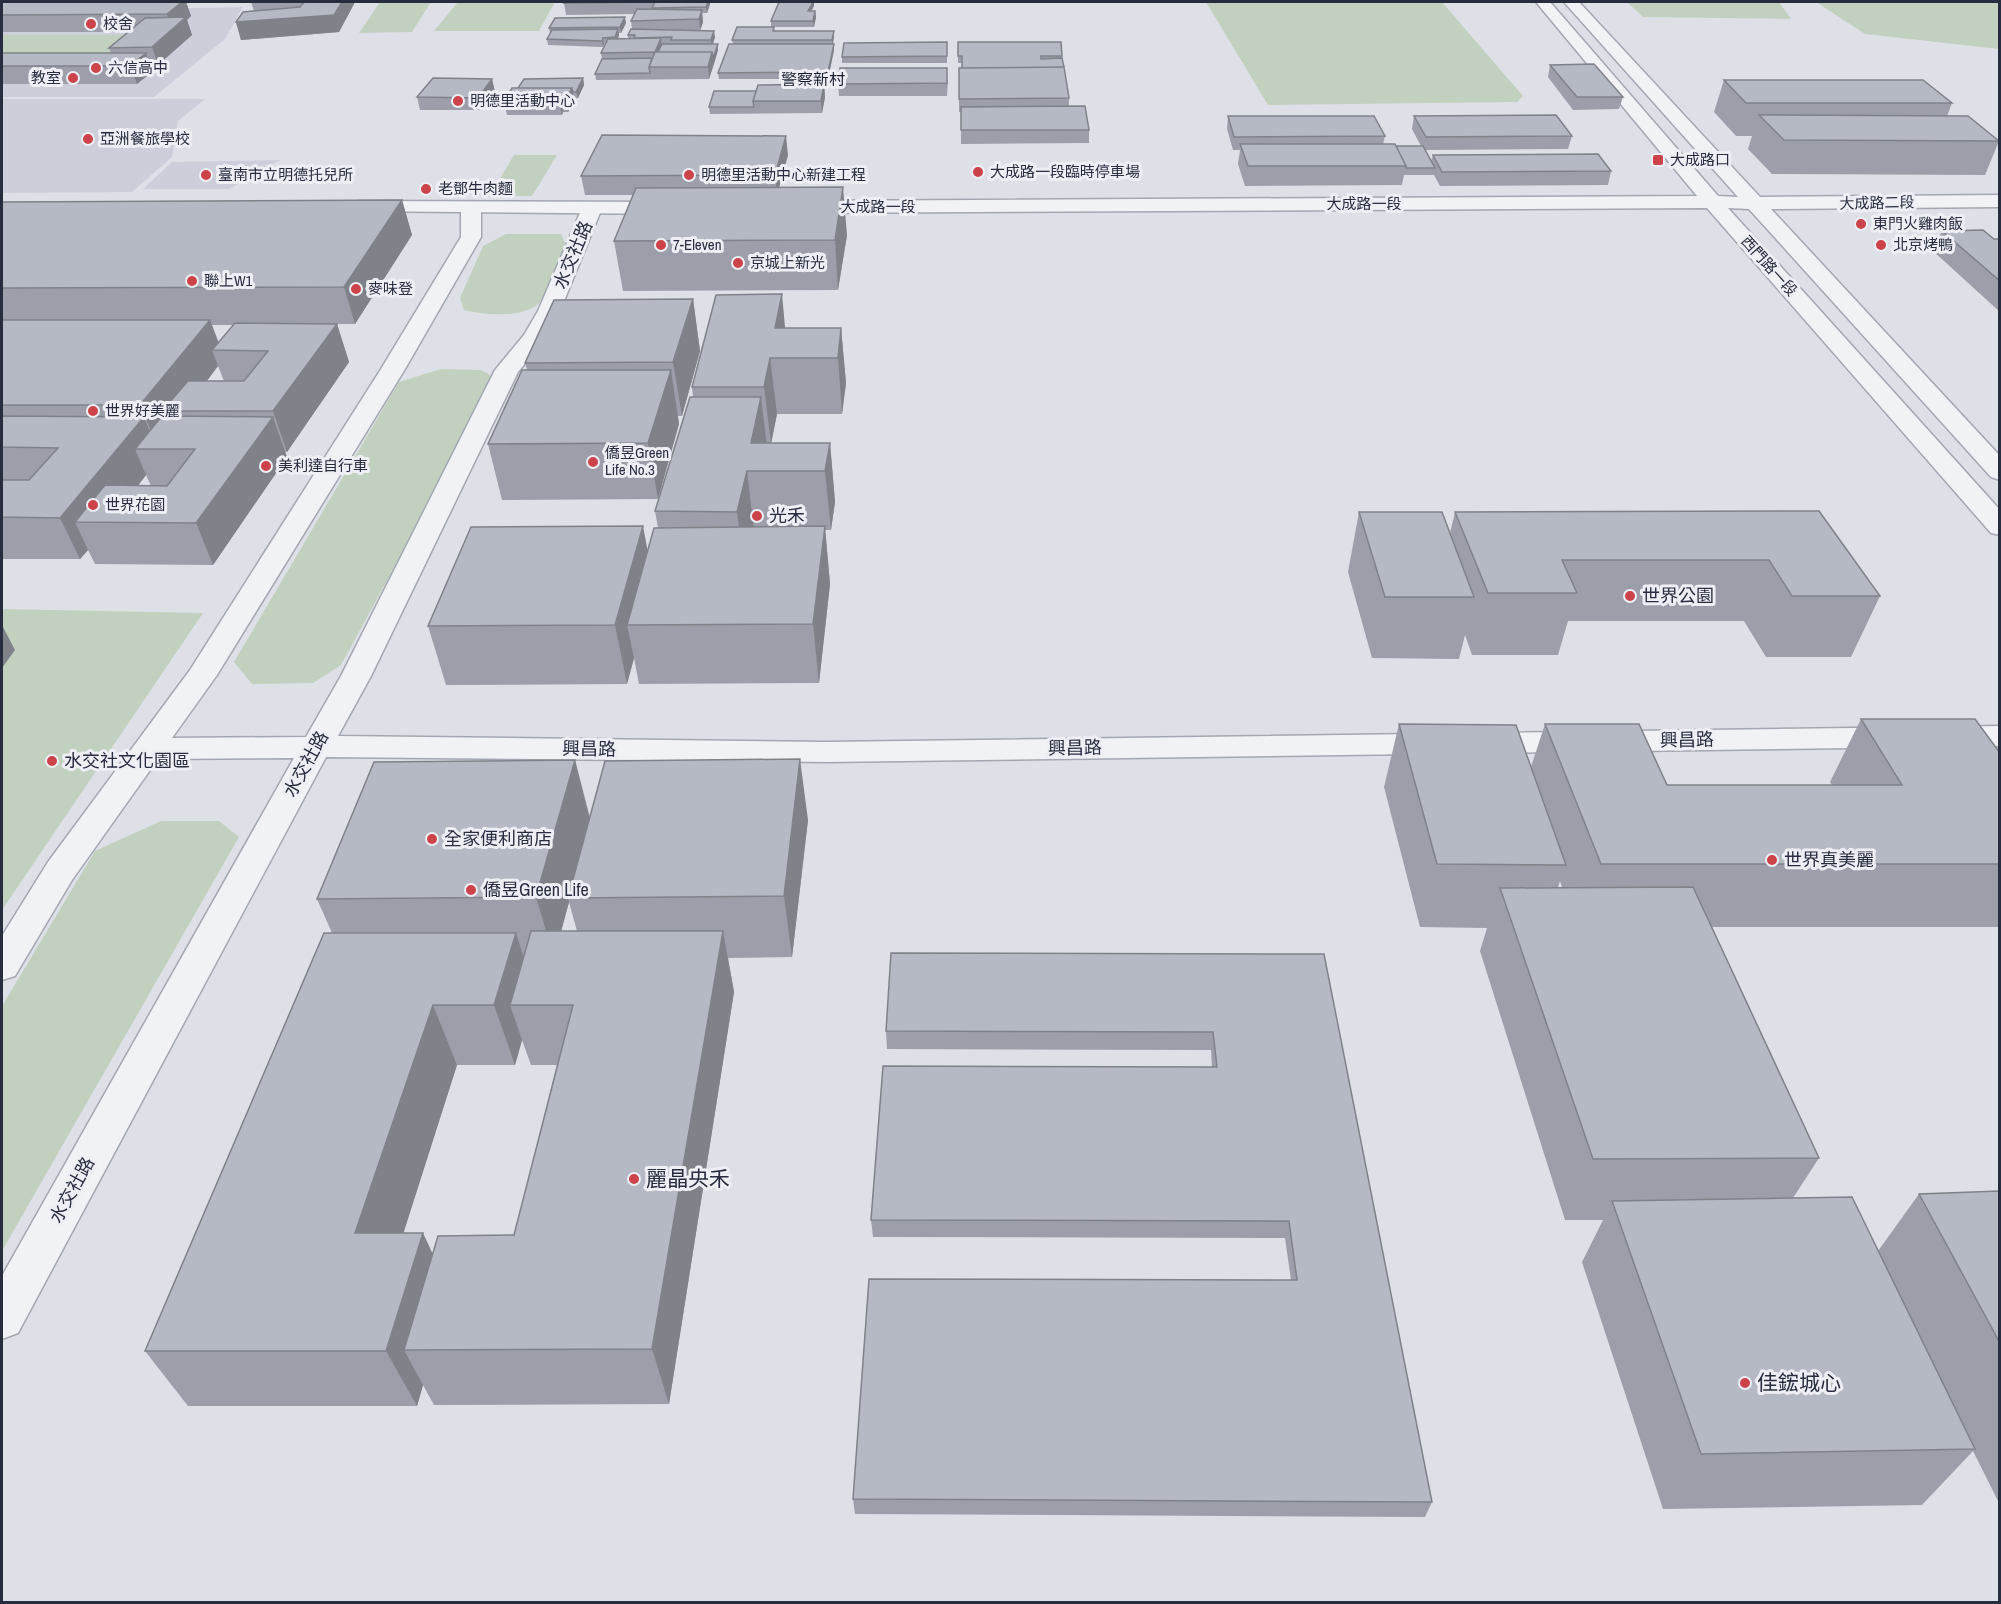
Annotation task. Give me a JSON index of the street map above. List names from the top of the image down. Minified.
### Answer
{"streets":{"street":["大成路二段","大成路一段","水交社路","西門路一段","興昌路"]},"crossings":[["大成路二段","大成路一段"],["大成路二段","西門路一段"],["大成路一段","西門路一段"],["水交社路","興昌路"]],"districts":["警察新村"],"places":{"other":["校舍","六信高中","教室","明德里活動中心","亞洲餐旅學校","大成路一段臨時停車場","臺南市立明德托兒所","明德里活動中心新建工程","老鄧牛肉麵","東門火雞肉飯","7-Eleven","北京烤鴨","京城上新光","聯上W1","麥味登","世界好美麗","僑昱Green Life No.3","美利達自行車","世界花園","光禾","世界公園","水交社文化園區","全家便利商店","世界真美麗","僑昱Green Life","麗晶央禾","佳鋐城心"],"transit":["大成路口"]}}
